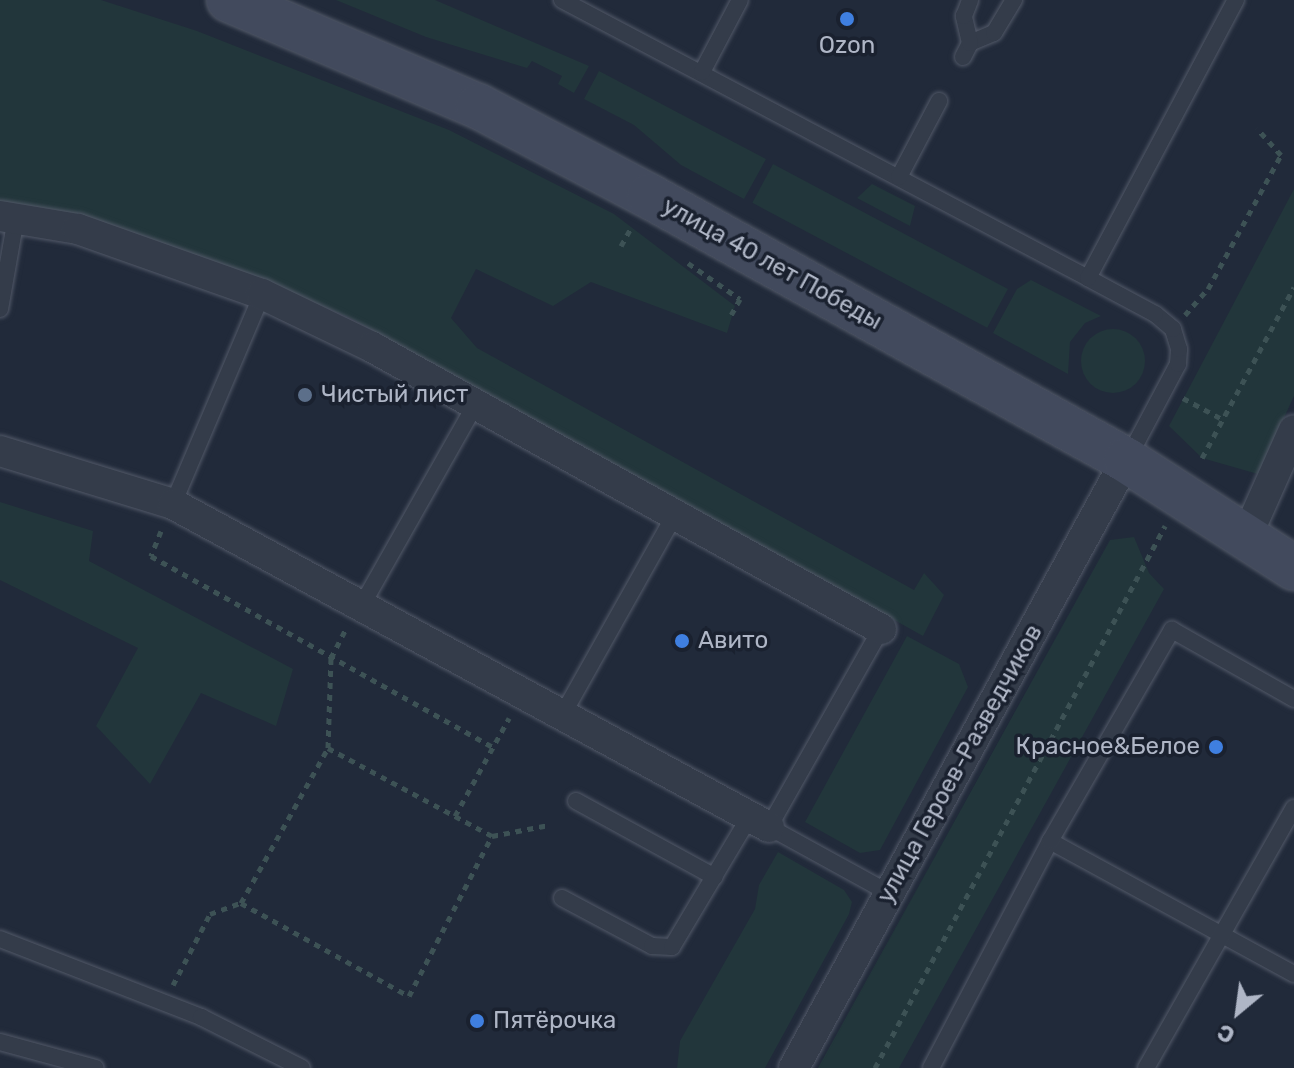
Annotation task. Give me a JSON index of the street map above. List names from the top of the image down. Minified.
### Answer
{"streets":{"street":["улица 40 лет Победы","улица Героев-Разведчиков"]},"crossings":[["улица 40 лет Победы","улица Героев-Разведчиков"]],"places":["Ozon","Чистый лист","Авито","Красное&Белое","Пятёрочка"],"north":"bottom left"}
